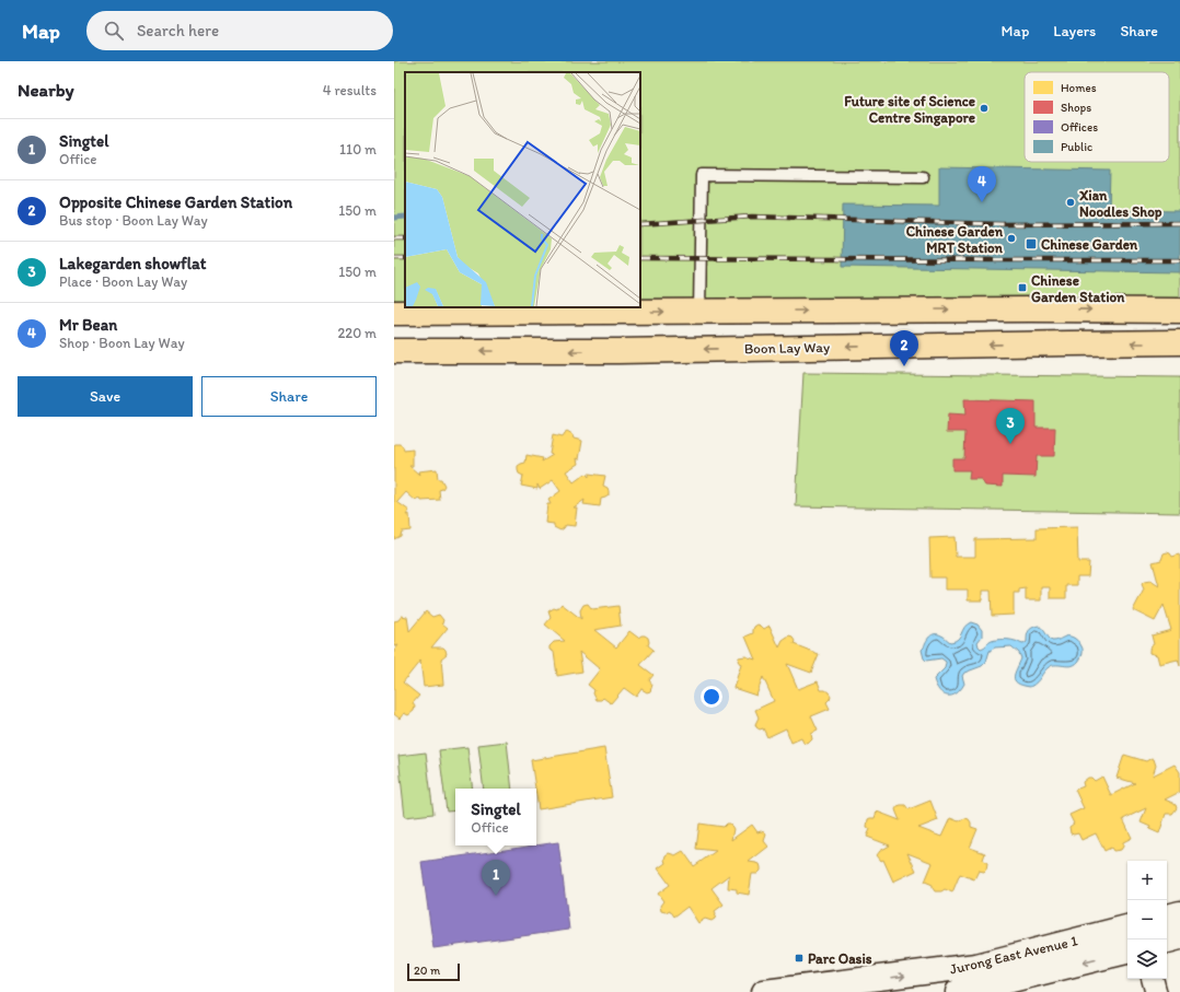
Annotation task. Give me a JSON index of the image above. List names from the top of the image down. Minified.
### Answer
{"streets":{"main road":["Boon Lay Way"],"street":["Jurong East Avenue 1"]},"places":{"other":["Future site of Science Centre Singapore","Xian Noodles Shop","Chinese Garden MRT Station"],"transit":["Chinese Garden","Chinese Garden Station","Parc Oasis"]},"legend":["Homes","Shops","Offices","Public"],"scale_bar":"20 m","page":{"header":"Map","search":"Search here","nav":["Map","Layers","Share"],"heading":["Nearby","4 results"],"list":[{"mark":"1","name":"Singtel","note":"Office","value":"110 m"},{"mark":"2","name":"Opposite Chinese Garden Station","note":"Bus stop · Boon Lay Way","value":"150 m"},{"mark":"3","name":"Lakegarden showflat","note":"Place · Boon Lay Way","value":"150 m"},{"mark":"4","name":"Mr Bean","note":"Shop · Boon Lay Way","value":"220 m"}],"pins":["4","2","3","1"],"buttons":["Save","Share"],"popup":["Singtel","Office"],"map_buttons":["+","−"],"scale":"20 m"}}
